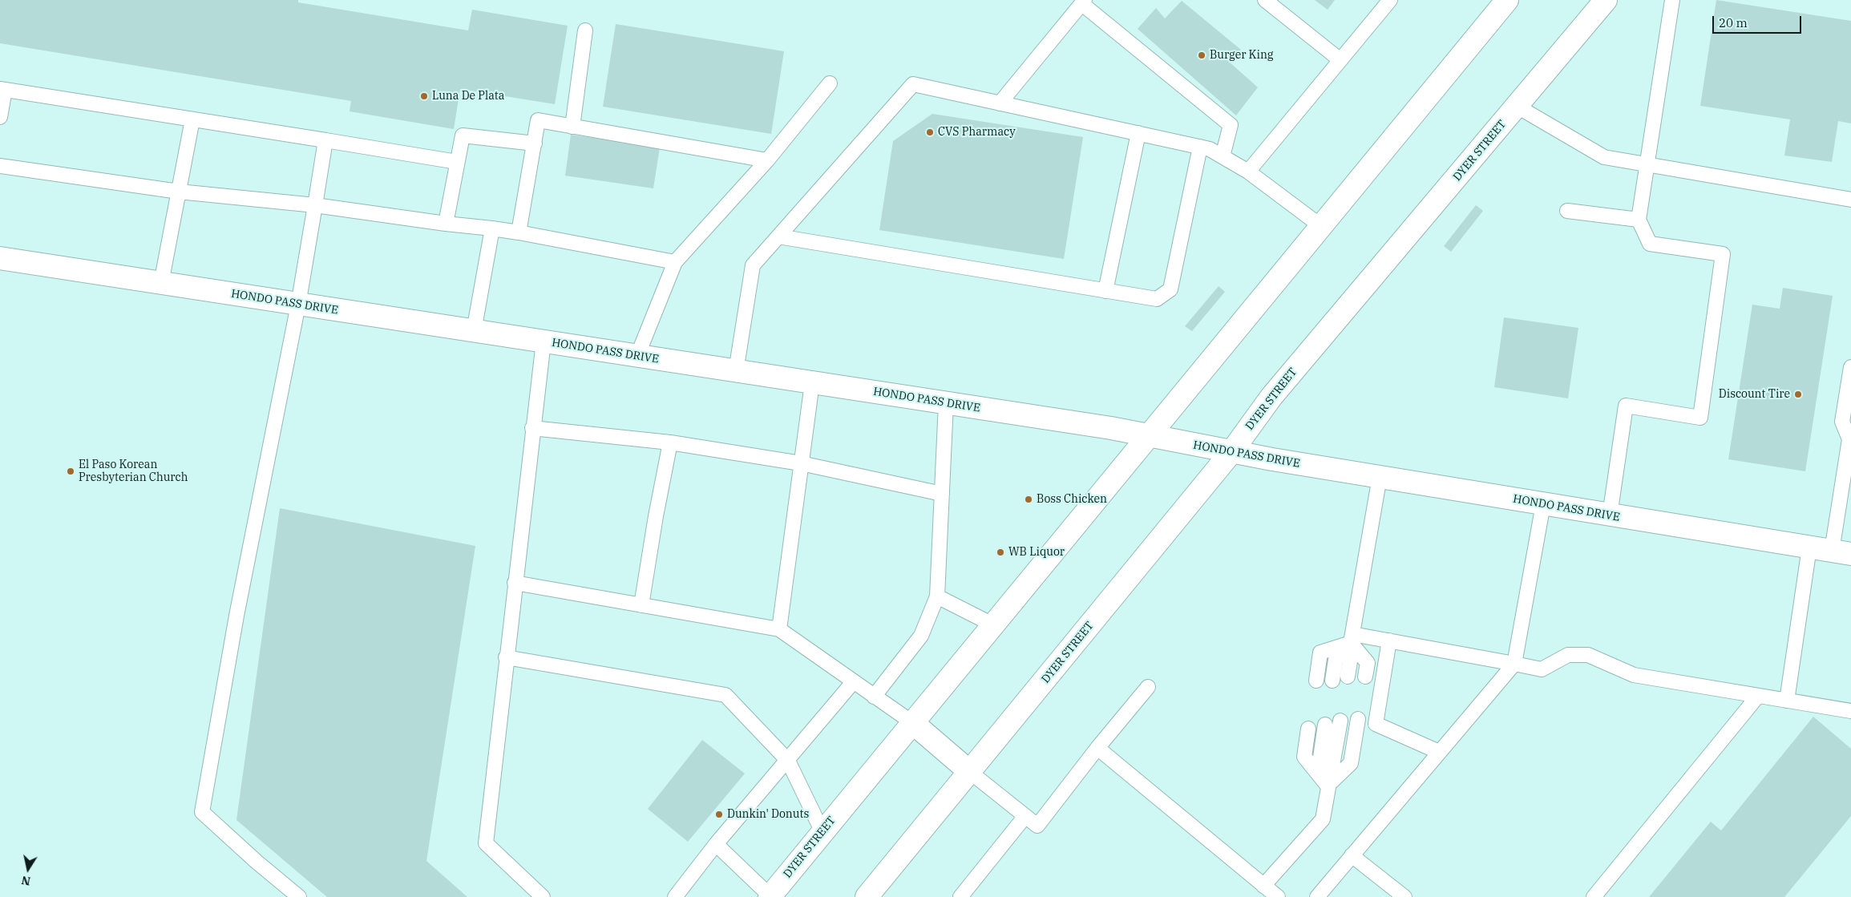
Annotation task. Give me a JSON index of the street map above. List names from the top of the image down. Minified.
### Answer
{"streets":{"main road":["DYER STREET","HONDO PASS DRIVE"]},"crossings":[["DYER STREET","HONDO PASS DRIVE"]],"places":["Burger King","Luna De Plata","CVS Pharmacy","Discount Tire","El Paso Korean Presbyterian Church","Boss Chicken","WB Liquor","Dunkin' Donuts"],"scale_bar":"20 m","north":"bottom"}
